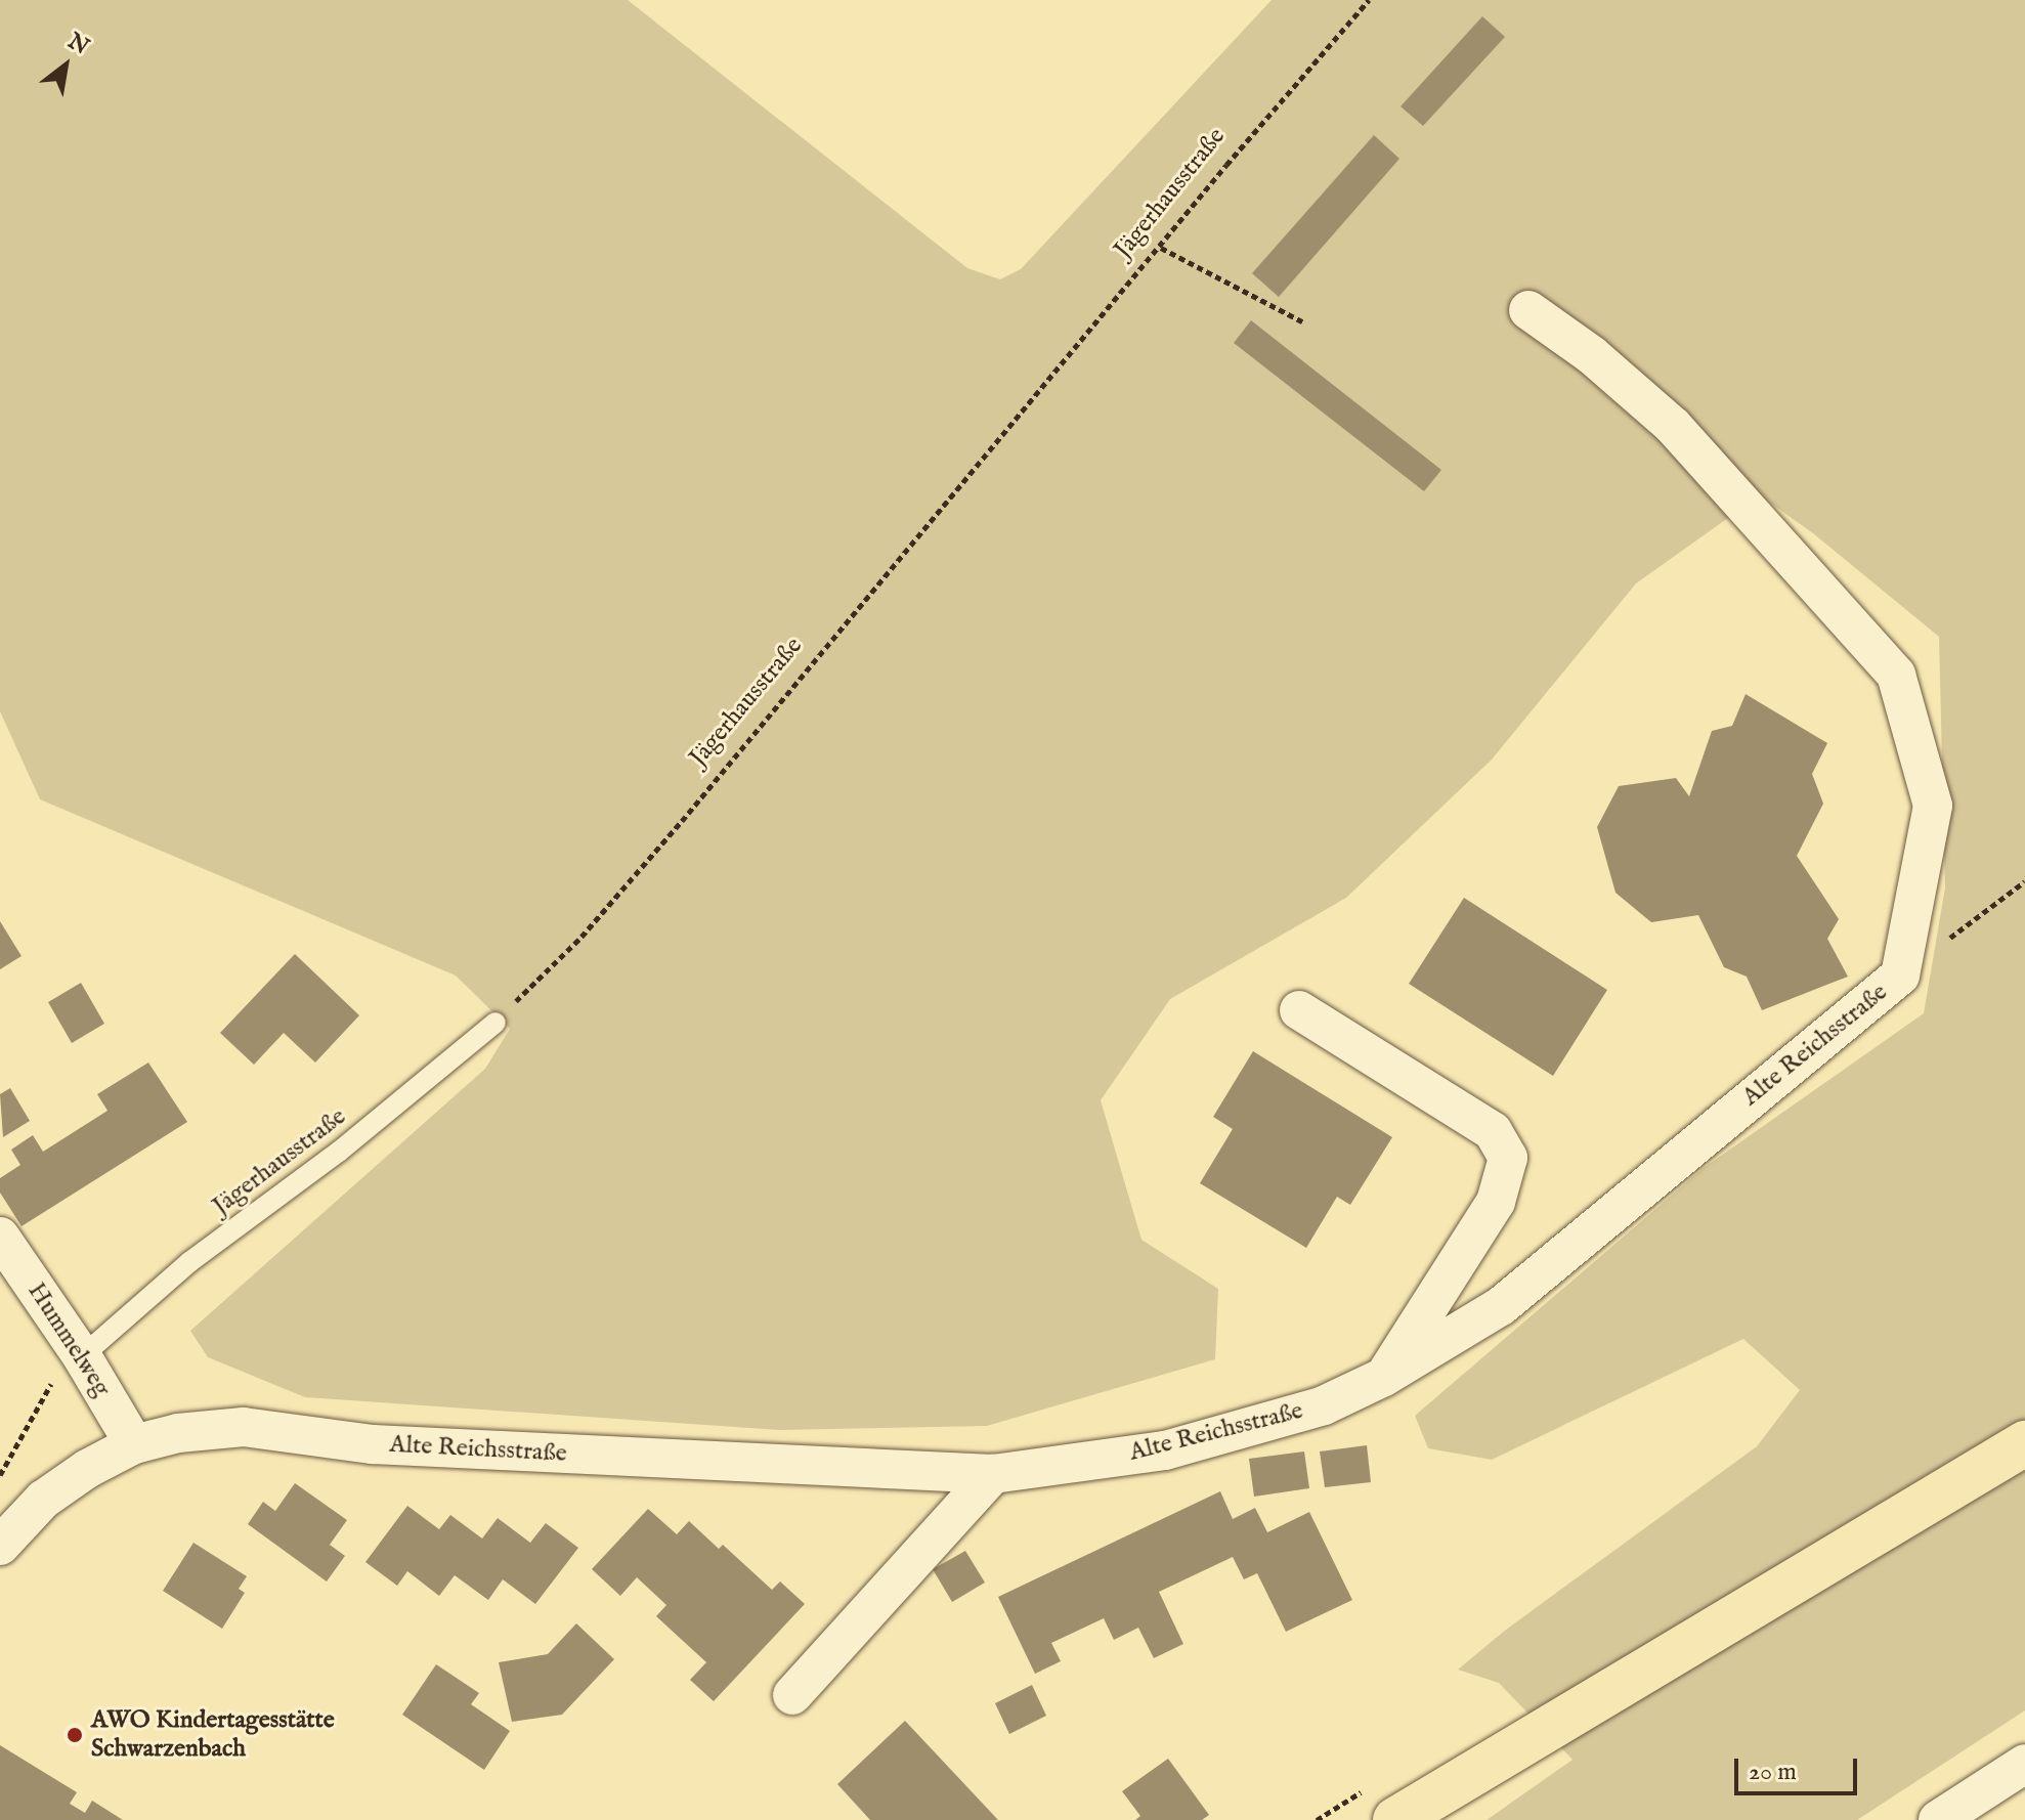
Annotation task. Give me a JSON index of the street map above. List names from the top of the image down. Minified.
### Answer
{"streets":{"street":["Alte Reichsstraße","Hummelweg"],"lane":["Jägerhausstraße"]},"crossings":[["Jägerhausstraße","Hummelweg"],["Alte Reichsstraße","Hummelweg"]],"places":["AWO Kindertagesstätte Schwarzenbach"],"scale_bar":"20 m","north":"top right"}
